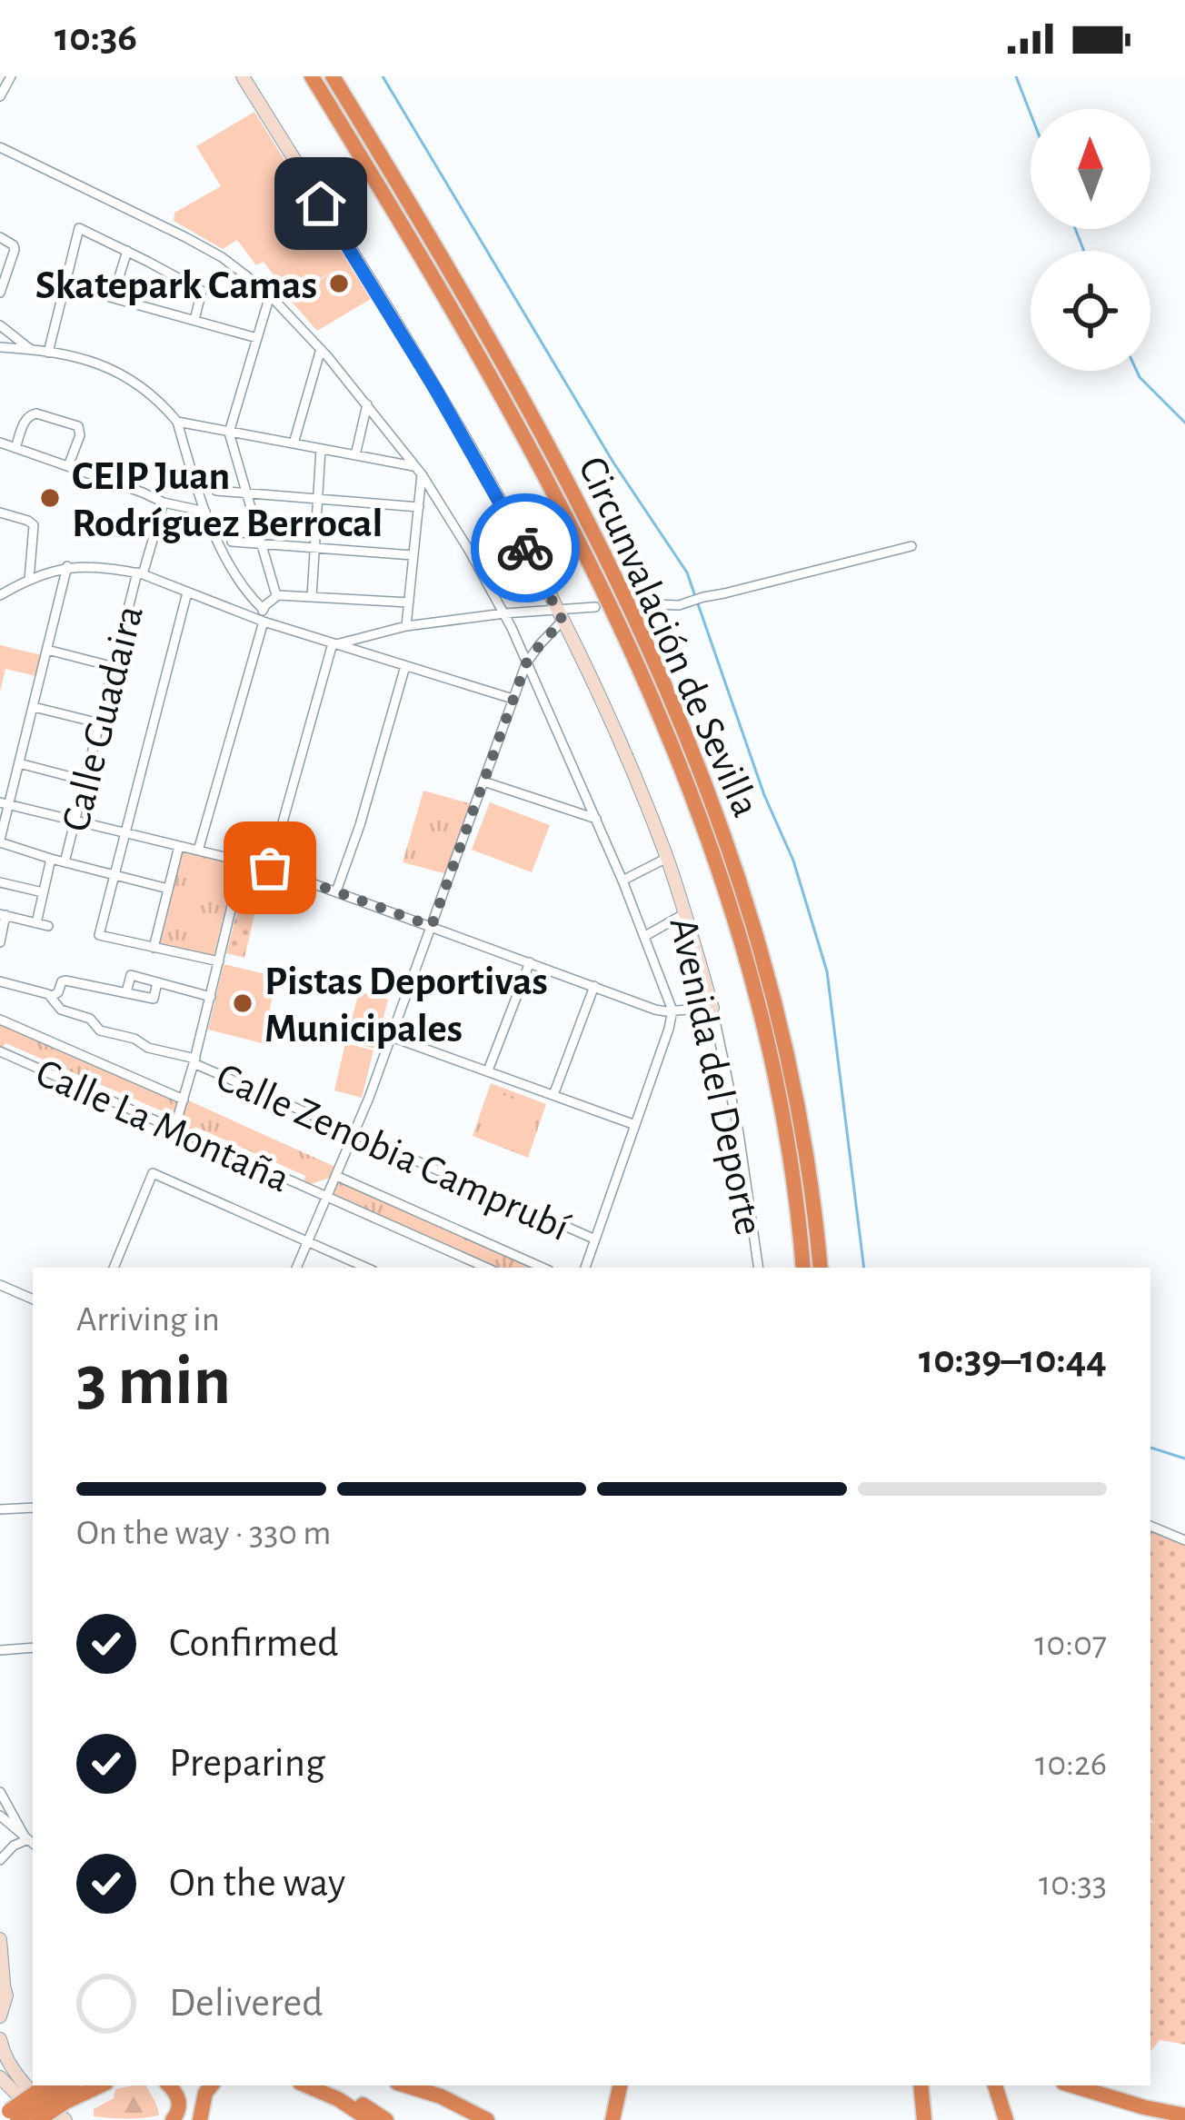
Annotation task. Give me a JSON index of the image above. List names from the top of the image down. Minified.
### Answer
{"streets":{"highway":["Circunvalación de Sevilla"],"street":["Calle Guadaira","Avenida del Deporte","Calle La Montaña","Calle Zenobia Camprubí"]},"places":["Skatepark Camas","CEIP Juan Rodríguez Berrocal","Pistas Deportivas Municipales"],"north":"top","page":{"status":"10:36","heading":["3 min","Arriving in","10:39–10:44"],"bar":"On the way · 330 m","list":[["Confirmed","10:07"],["Preparing","10:26"],["On the way","10:33"],"Delivered"]}}
